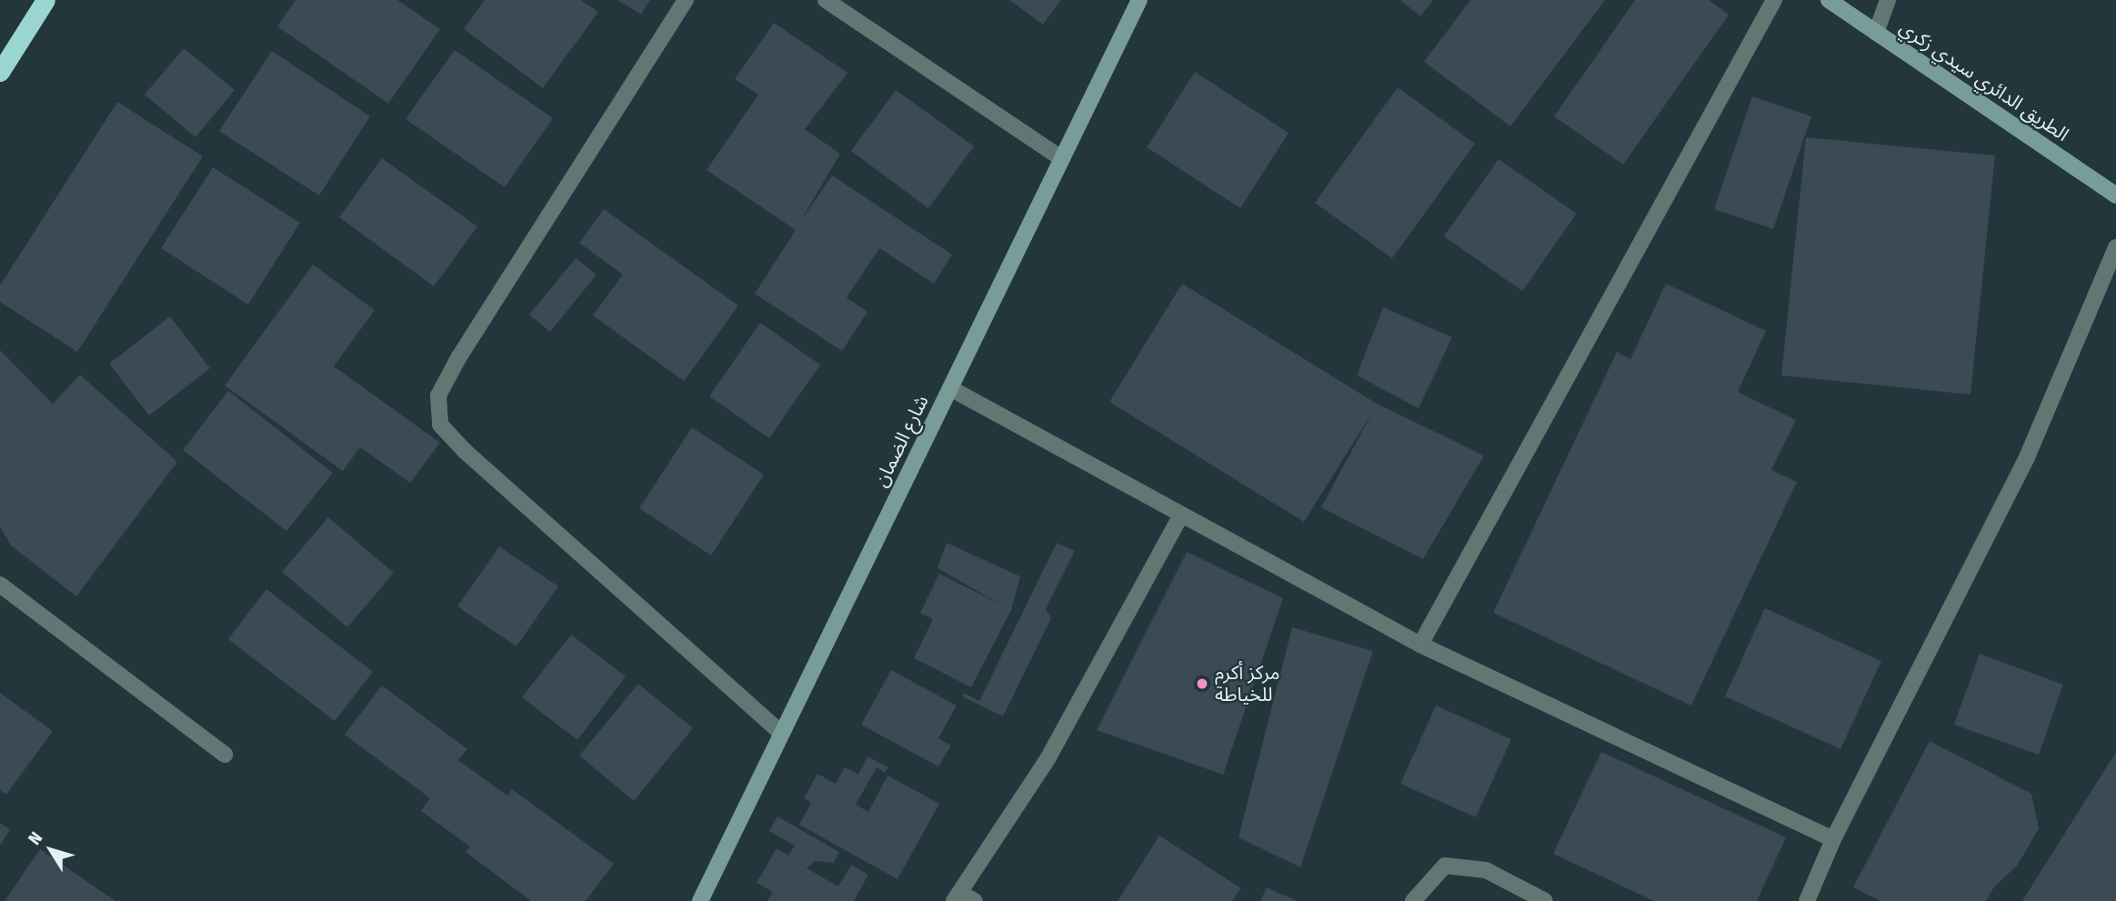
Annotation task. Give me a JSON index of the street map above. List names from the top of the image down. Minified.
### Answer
{"streets":{"street":["الطريق الدائري سيدي زكري","شارع الضمان"]},"places":["مركز أكرم للخياطة"],"north":"top left"}
